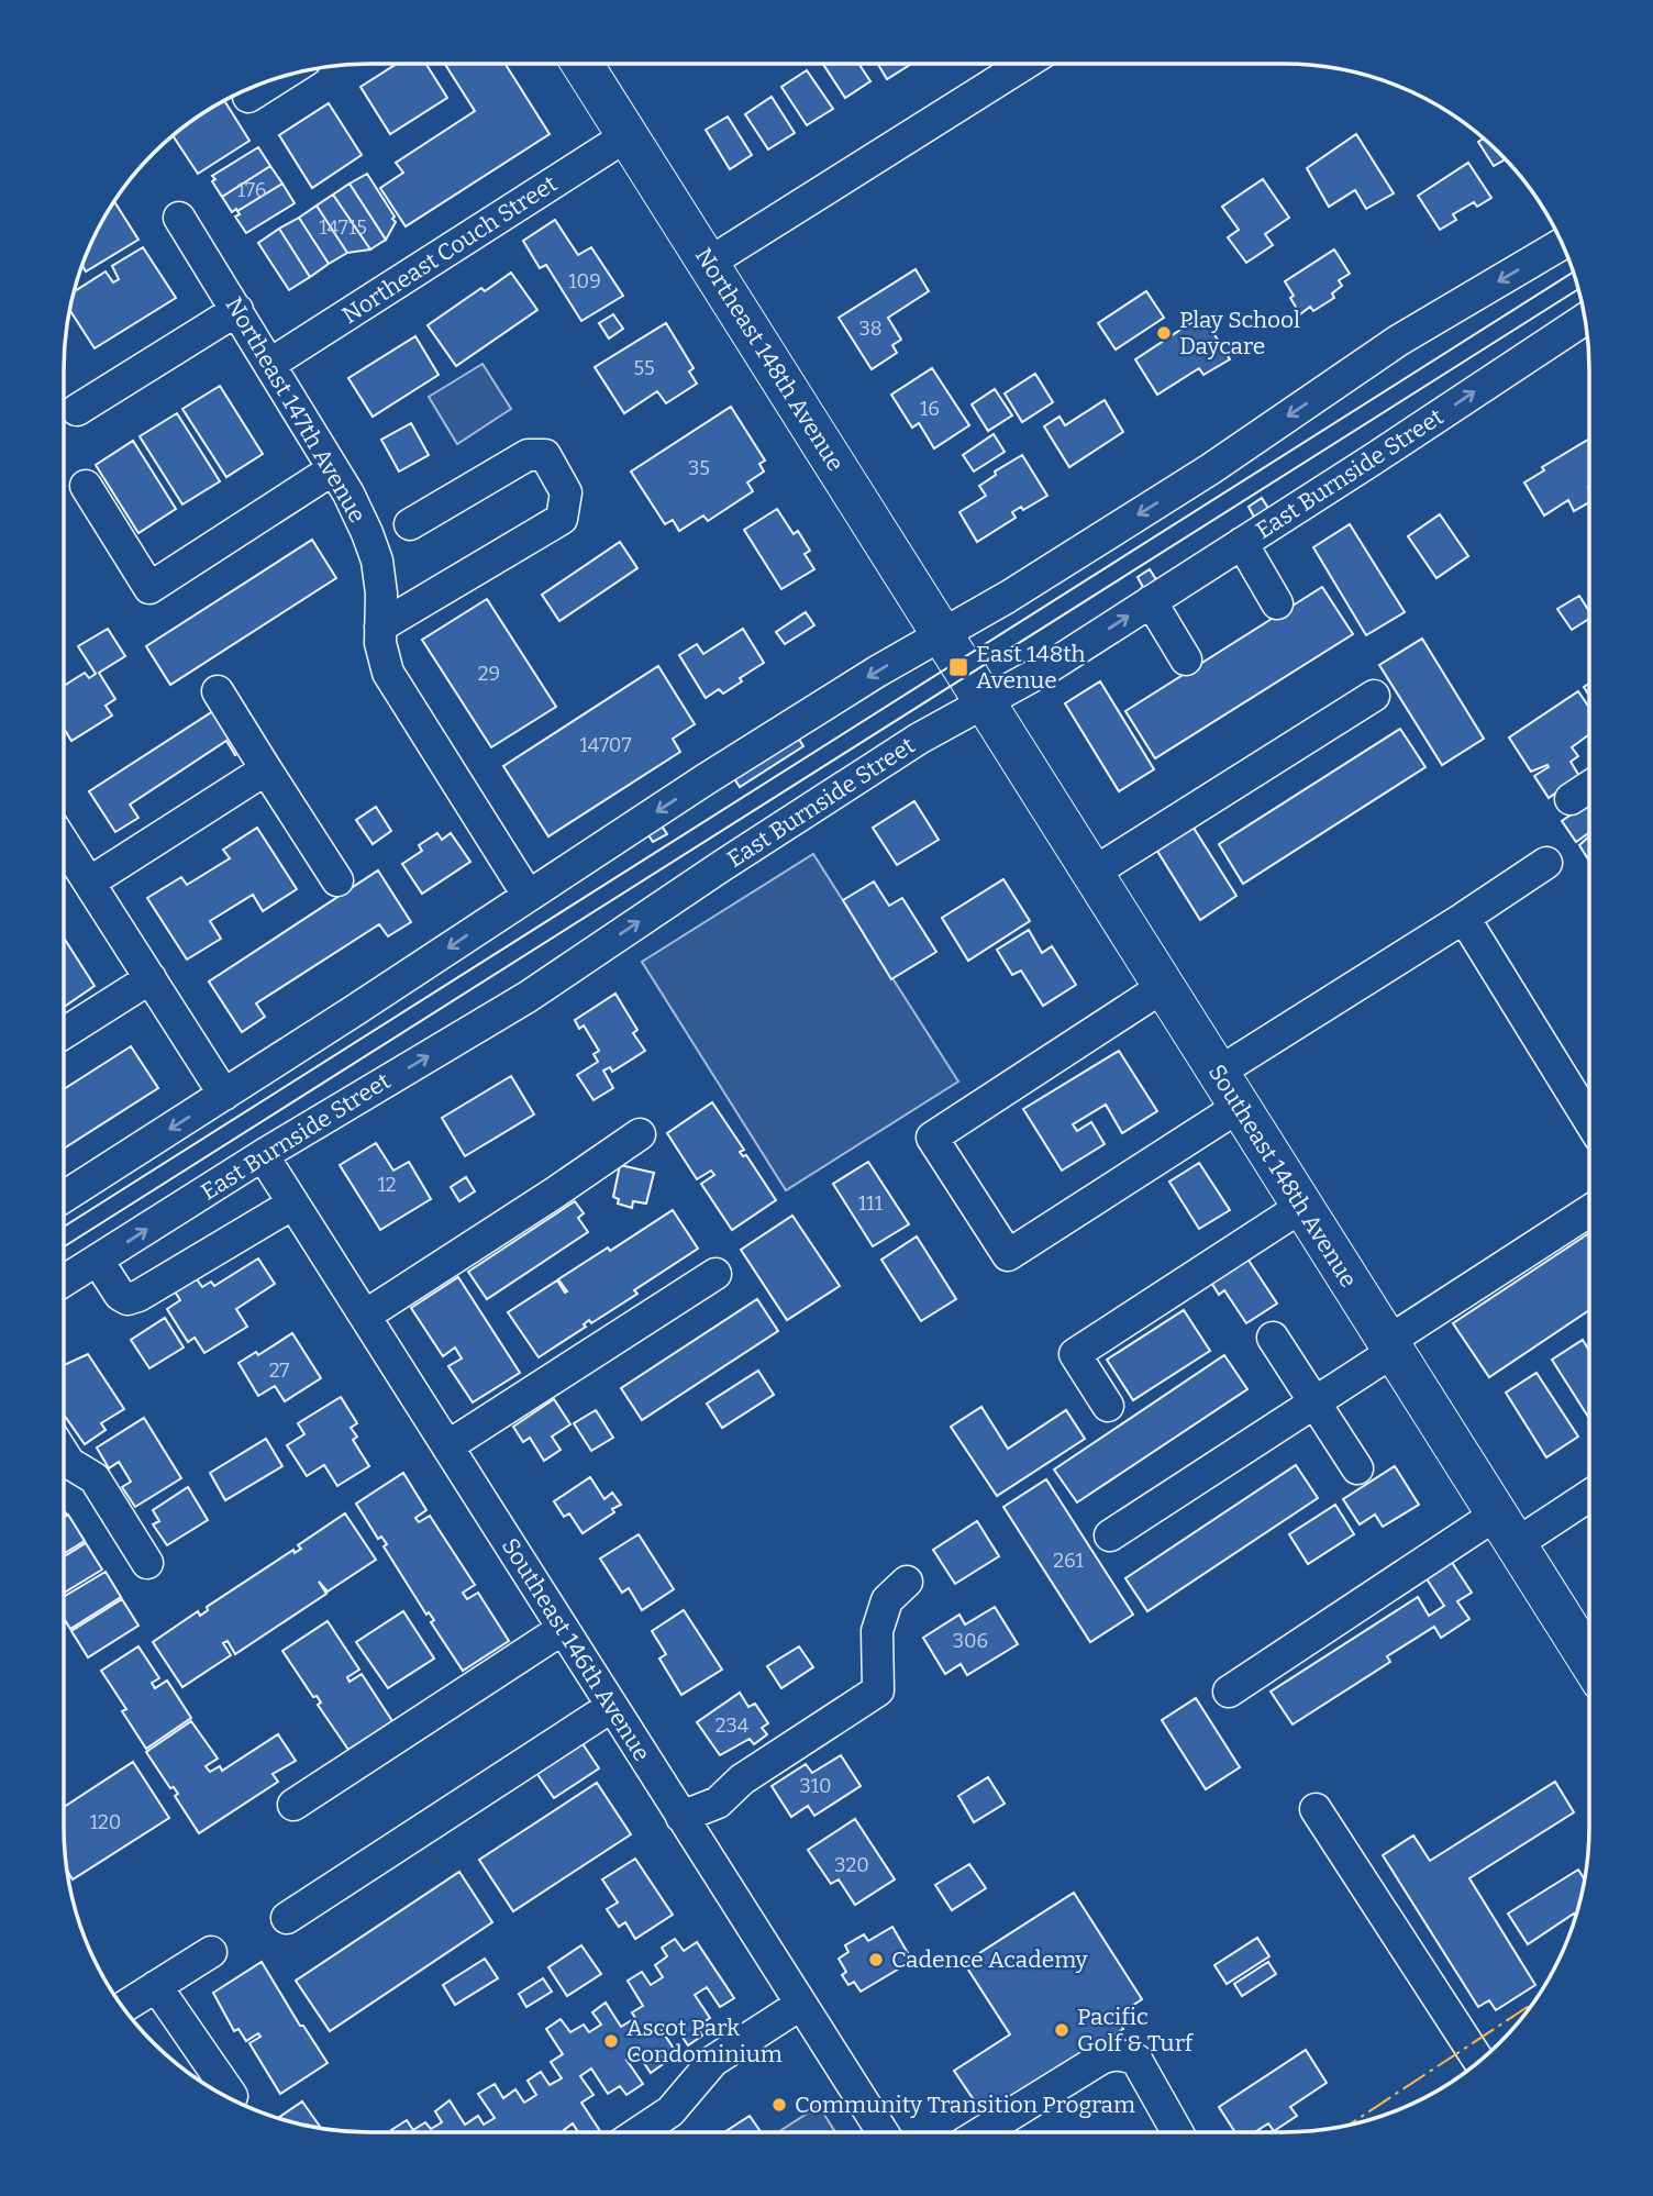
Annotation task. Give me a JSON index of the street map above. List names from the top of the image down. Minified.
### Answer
{"streets":{"main road":["Northeast 148th Avenue","Southeast 148th Avenue"],"street":["Northeast Couch Street","Northeast 147th Avenue","East Burnside Street","Southeast 146th Avenue"]},"crossings":[["Northeast Couch Street","Northeast 148th Avenue"],["Northeast Couch Street","Northeast 147th Avenue"],["Northeast 148th Avenue","Southeast 148th Avenue"],["East Burnside Street","Southeast 148th Avenue"],["East Burnside Street","Southeast 146th Avenue"]],"places":{"other":["Play School Daycare","Cadence Academy","Pacific Golf & Turf","Ascot Park Condominium","Community Transition Program"],"transit":["East 148th Avenue"]},"house_numbers":["176","14715","109","38","55","16","35","29","14707","12","111","27","261","306","234","310","120","320"]}
